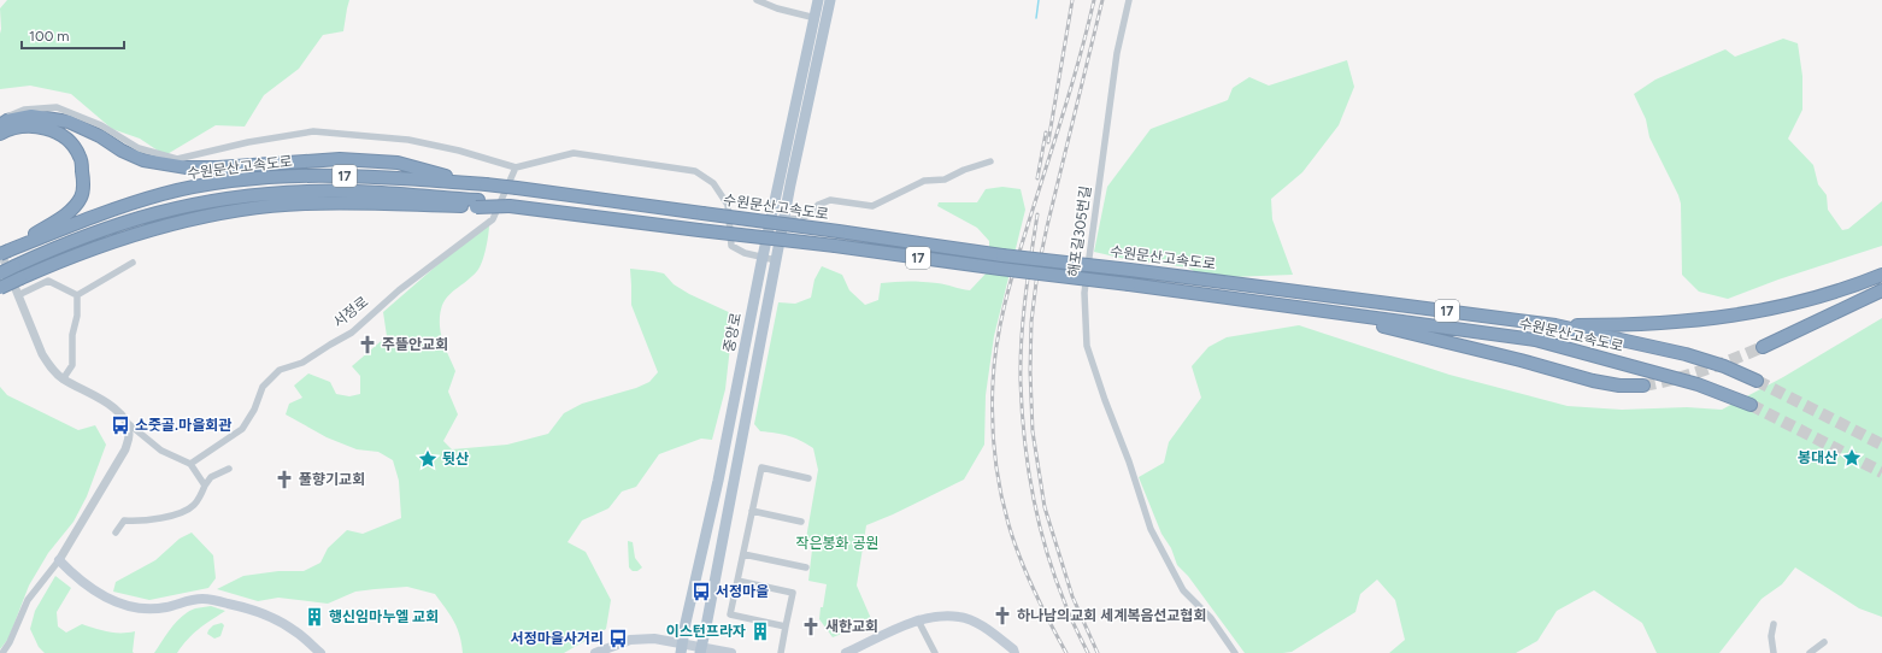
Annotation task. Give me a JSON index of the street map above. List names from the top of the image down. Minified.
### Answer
{"streets":{"highway":["수원문산고속도로","17"],"main road":["중앙로"],"street":["해포길305번길","서정로"]},"parks":["작은봉화 공원"],"places":{"church":["주뜰안교회","풀향기교회","하나남의교회 세계복음선교협회","새한교회"],"bus stop":["소줏골.마을회관","서정마을","서정마을사거리"],"place":["봉대산","뒷산"],"building":["행신임마누엘 교회","이스턴프라자"]},"scale_bar":"100 m"}
